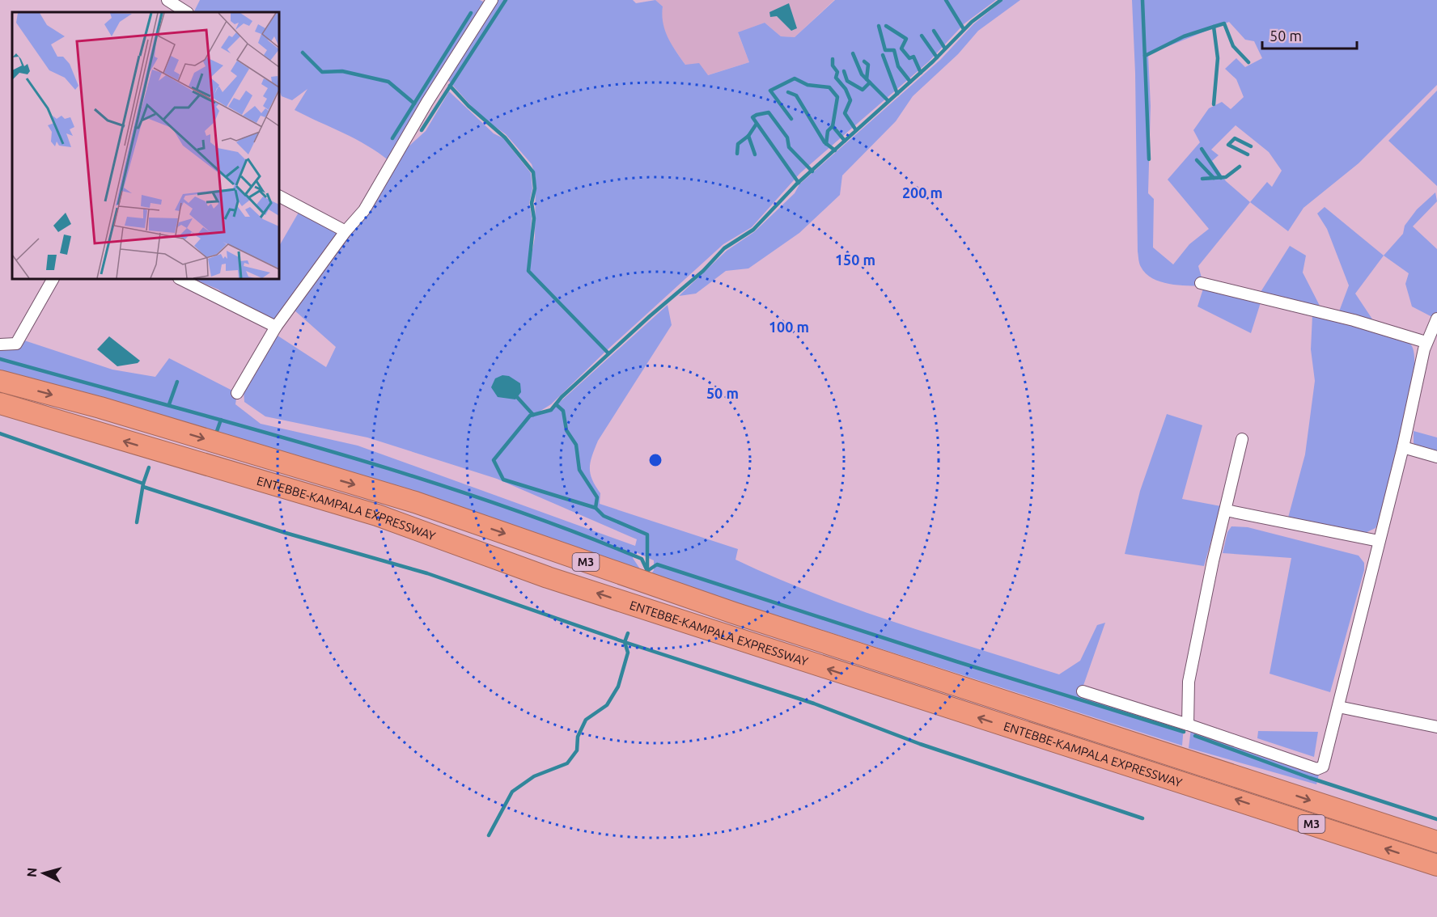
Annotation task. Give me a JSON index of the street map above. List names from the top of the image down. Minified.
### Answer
{"streets":{"highway":["ENTEBBE-KAMPALA EXPRESSWAY","M3"]},"scale_bar":"50 m","north":"left","rings":["200 m","150 m","100 m","50 m"]}
